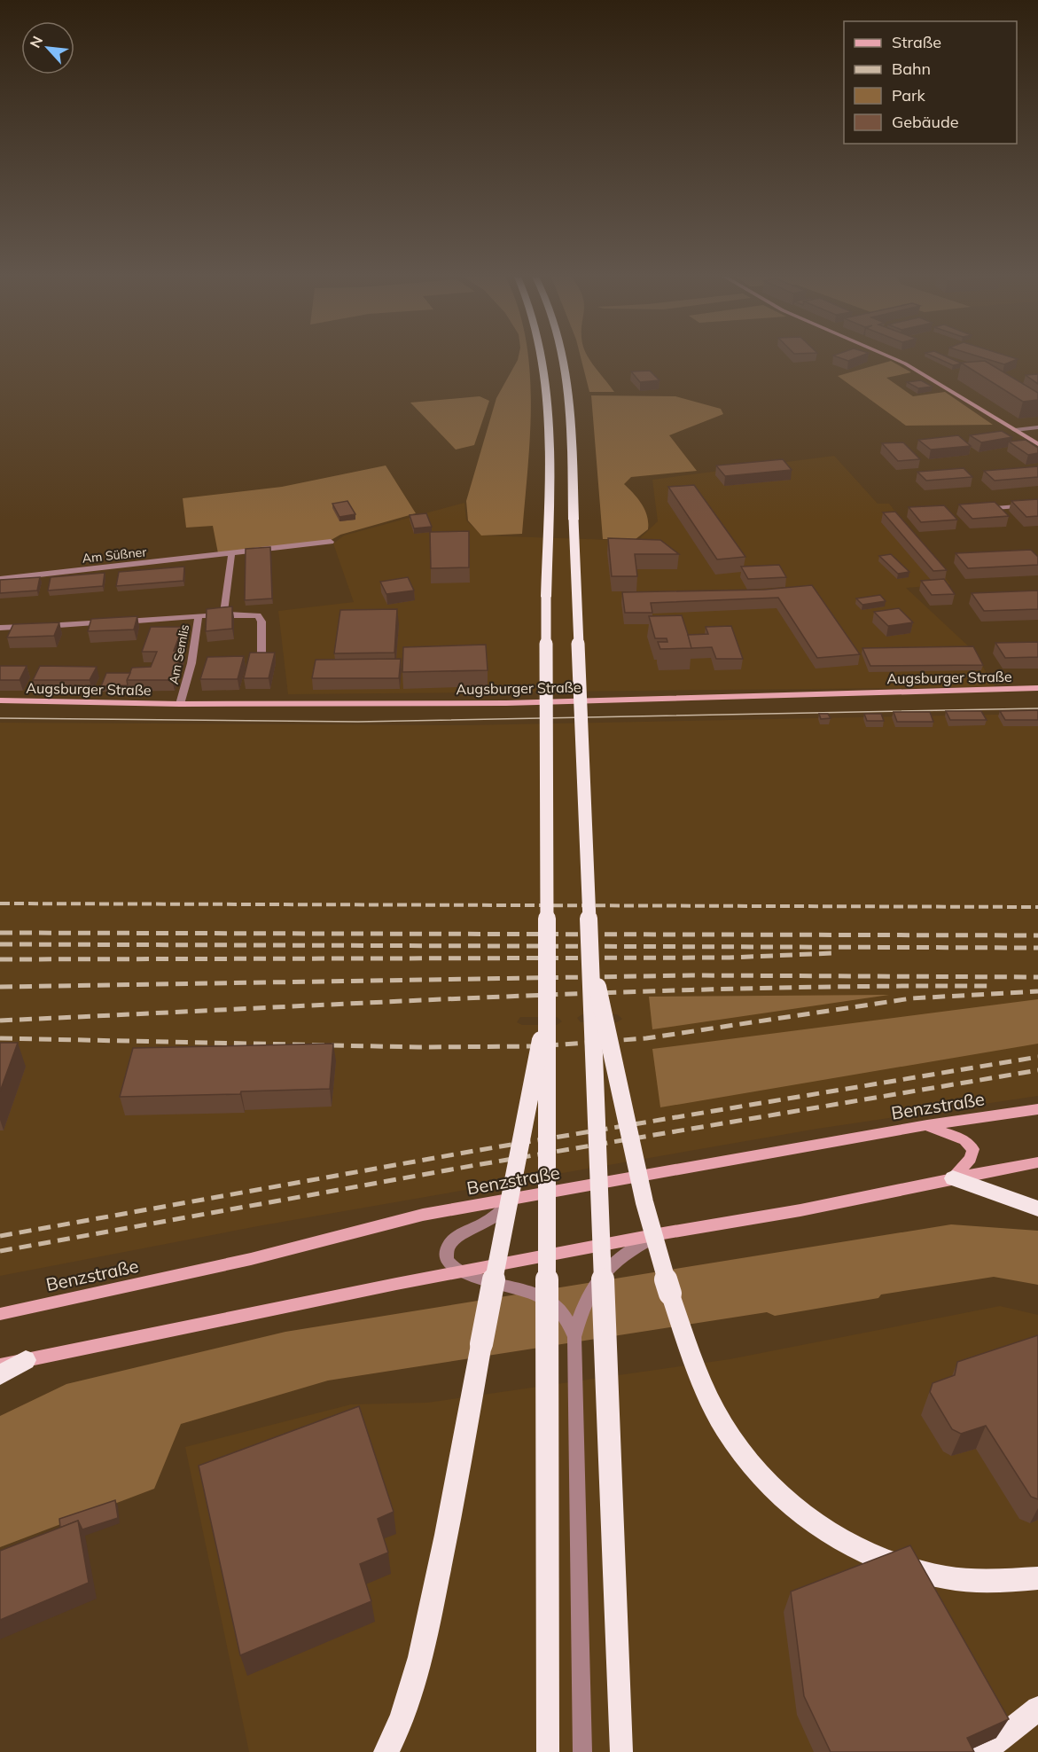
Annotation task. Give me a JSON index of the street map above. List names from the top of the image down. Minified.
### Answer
{"streets":{"main road":["Augsburger Straße","Benzstraße"],"street":["Am Süßner","Am Semlis"]},"crossings":[["Am Semlis","Augsburger Straße"]],"legend":["Straße","Bahn","Park","Gebäude"],"north":"top left"}
